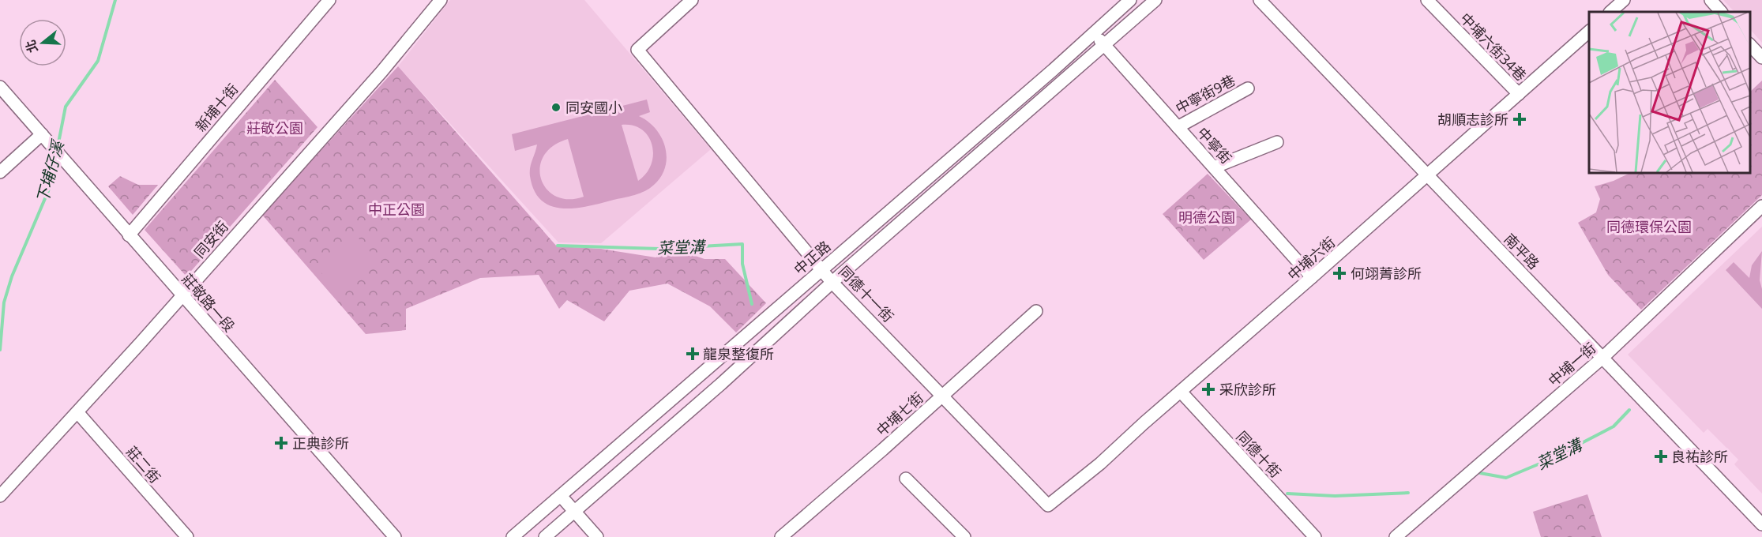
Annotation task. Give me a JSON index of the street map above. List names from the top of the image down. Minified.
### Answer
{"streets":{"street":["中埔六街34巷","中寧街9巷","新埔十街","中寧街","同安街","南平路","中正路","中埔六街","同德十一街","莊敬路一段","中埔一街","中埔七街","同德十街","莊二街"]},"crossings":[["中埔六街34巷","中埔六街"],["中寧街9巷","中寧街"],["新埔十街","莊敬路一段"],["中寧街","中正路"],["中寧街","中埔六街"],["同安街","莊敬路一段"],["同安街","莊二街"],["南平路","中埔六街"],["南平路","中埔一街"],["中正路","同德十一街"],["中埔六街","同德十一街"],["中埔六街","同德十街"],["同德十一街","中埔七街"]],"water":["下埔仔溪","菜堂溝"],"parks":["莊敬公園","中正公園","明德公園","同德環保公園"],"places":{"other":["同安國小"],"health":["胡順志診所","何翊菁診所","龍泉整復所","采欣診所","正典診所","良祐診所"]},"north":"left"}
